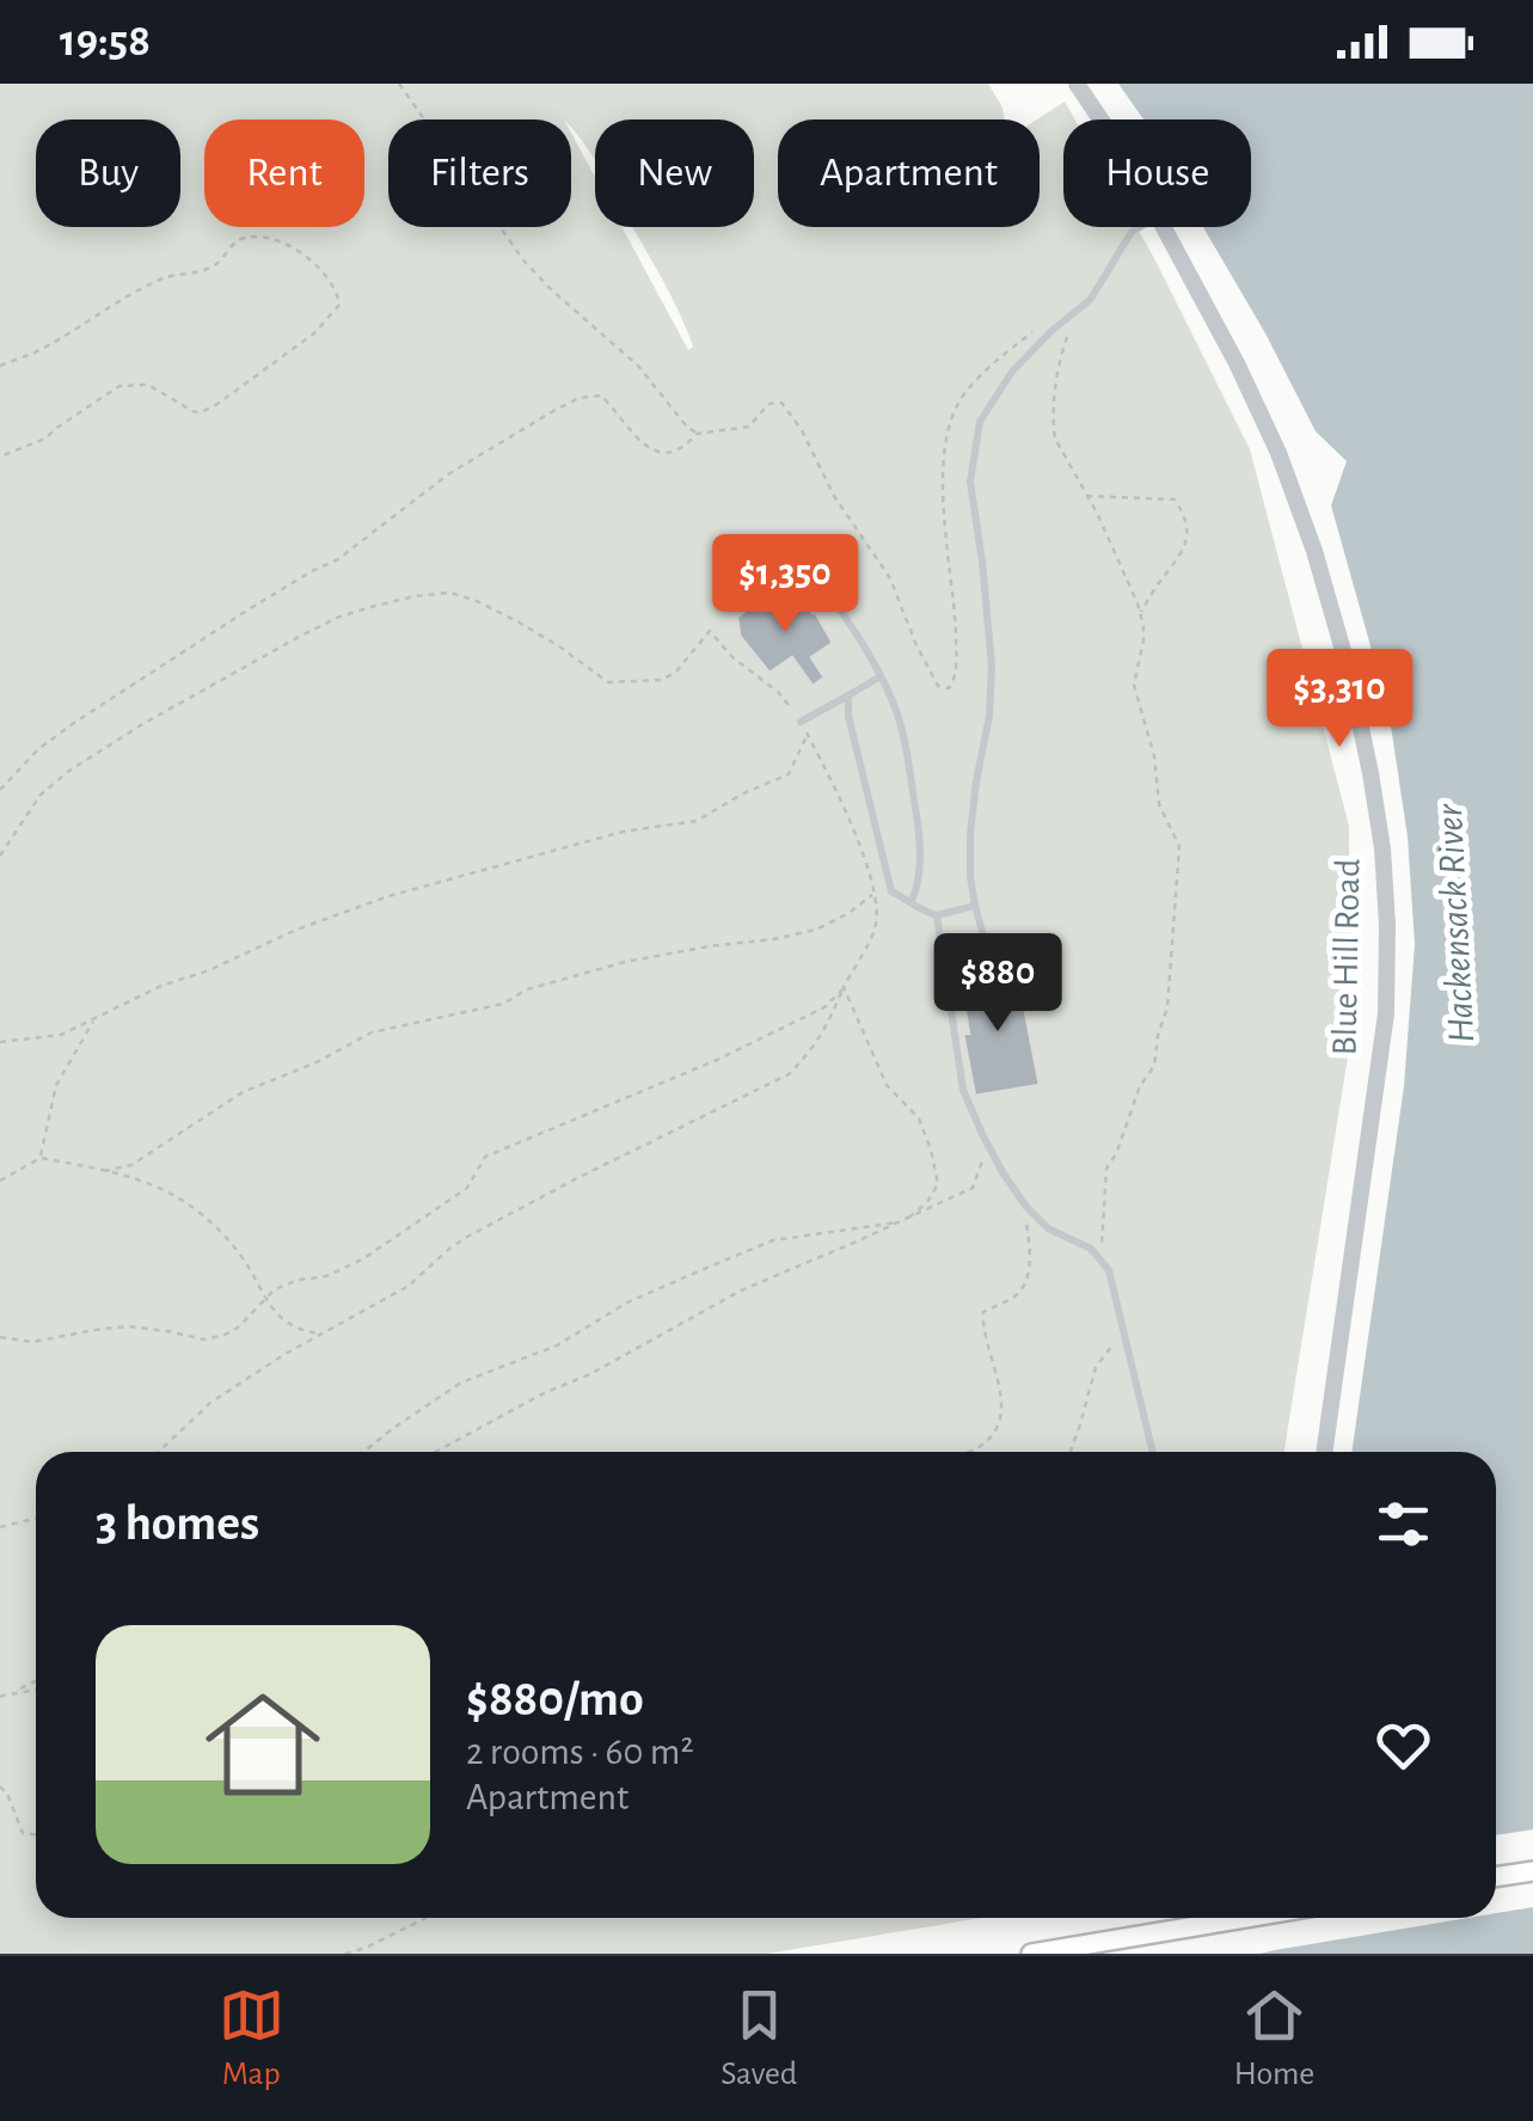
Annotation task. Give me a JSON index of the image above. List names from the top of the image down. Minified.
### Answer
{"streets":{"street":["Blue Hill Road"]},"water":["Hackensack River"],"page":{"status":"19:58","chip":["Buy","Rent","Filters","New","Apartment","House"],"price":["$1,350","$3,310","$880"],"heading":"3 homes","list":[{"name":"$880/mo","note":"2 rooms · 60 m² · Apartment"}],"tabs":["Map","Saved","Home"]}}
